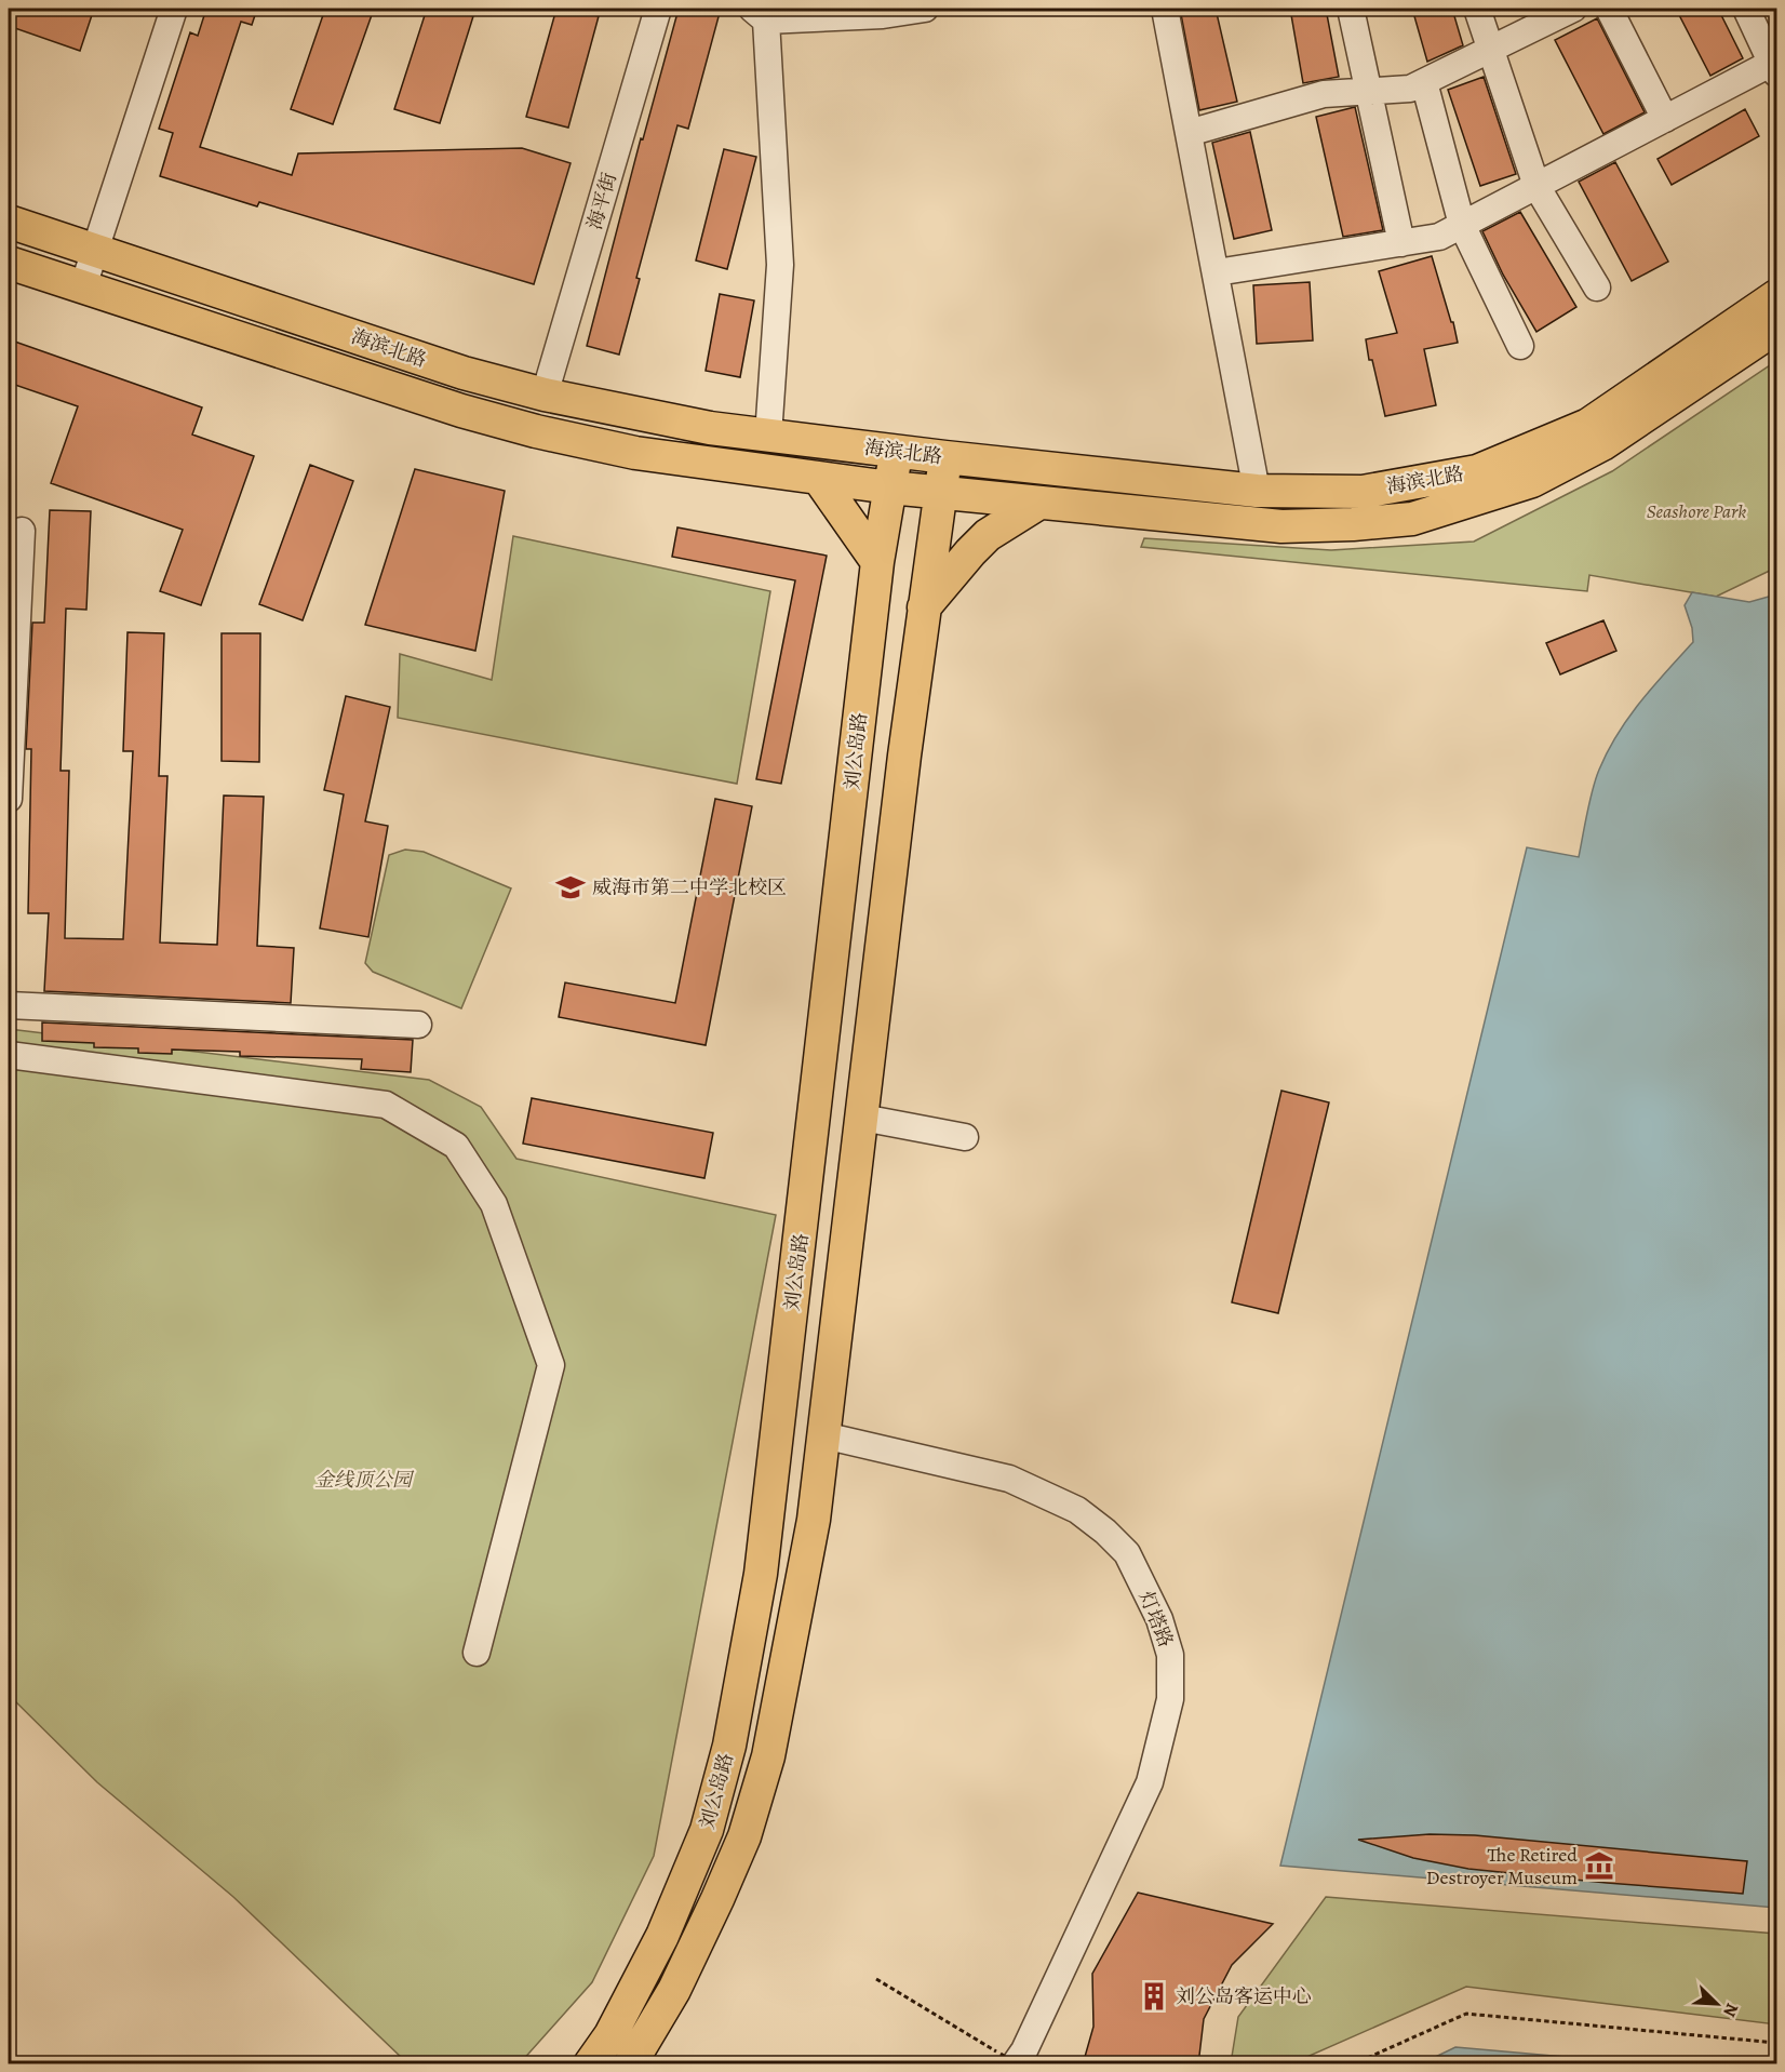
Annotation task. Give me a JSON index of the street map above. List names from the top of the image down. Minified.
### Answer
{"streets":{"main road":["海滨北路","刘公岛路"],"street":["海平街","灯塔路"]},"crossings":[["海平街","海滨北路"],["海滨北路","刘公岛路"],["刘公岛路","灯塔路"]],"parks":["Seashore Park","金线顶公园"],"places":{"school or university":["威海市第二中学北校区"],"museum":["The Retired Destroyer Museum"],"building":["刘公岛客运中心"]},"north":"bottom right"}
